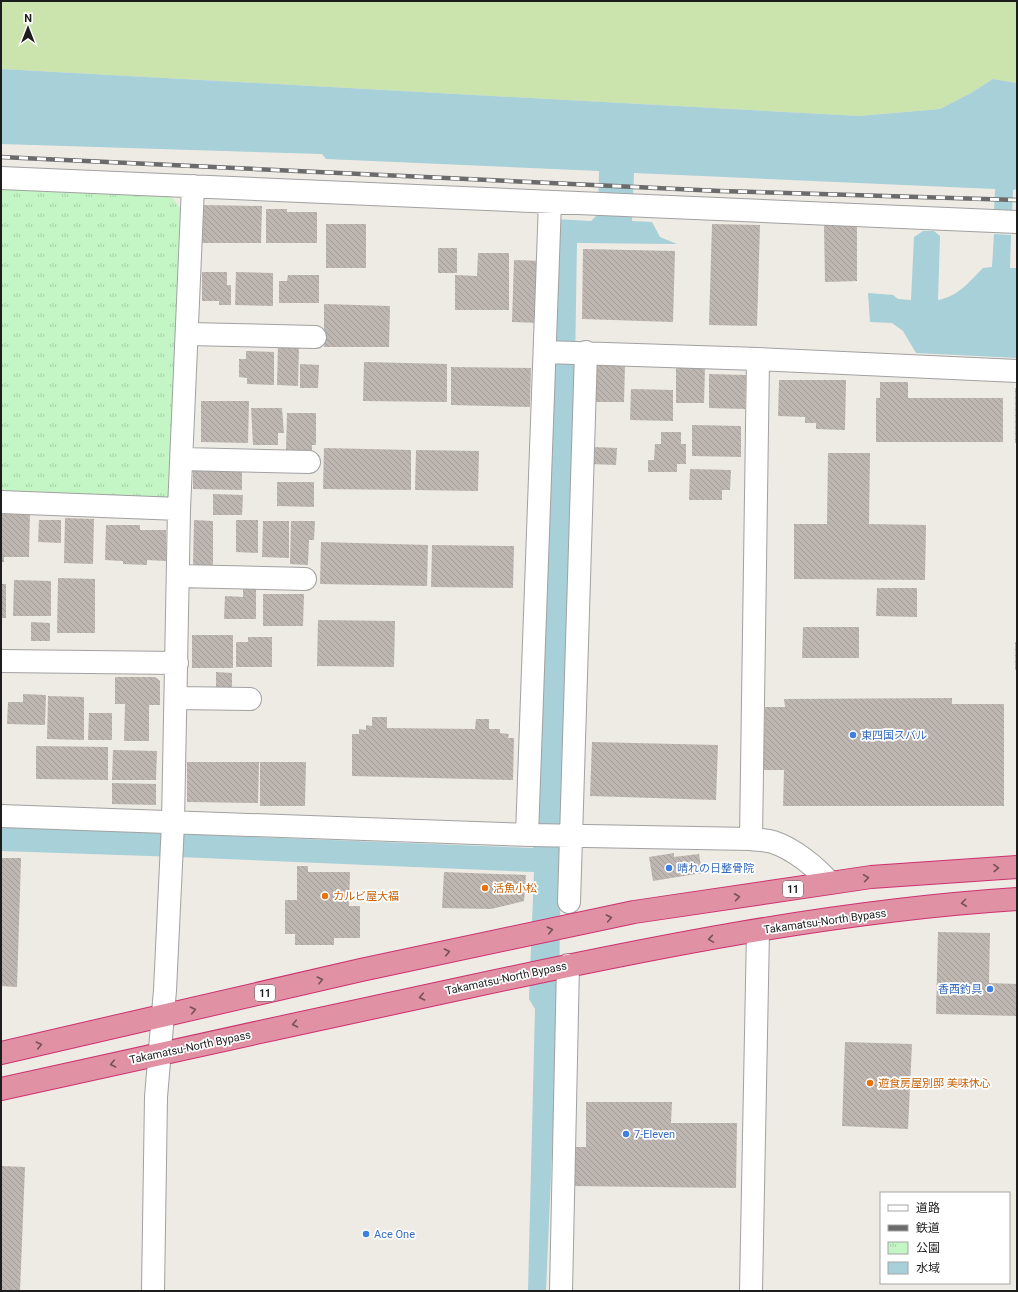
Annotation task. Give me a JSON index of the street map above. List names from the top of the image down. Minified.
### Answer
{"streets":{"highway":["11","Takamatsu-North Bypass"]},"places":["東四国スバル","晴れの日整骨院","活魚小松","カルビ屋大福","香西釣具","遊食房屋別邸 美味休心","7-Eleven","Ace One"],"legend":["道路","鉄道","公園","水域"],"north":"top"}
